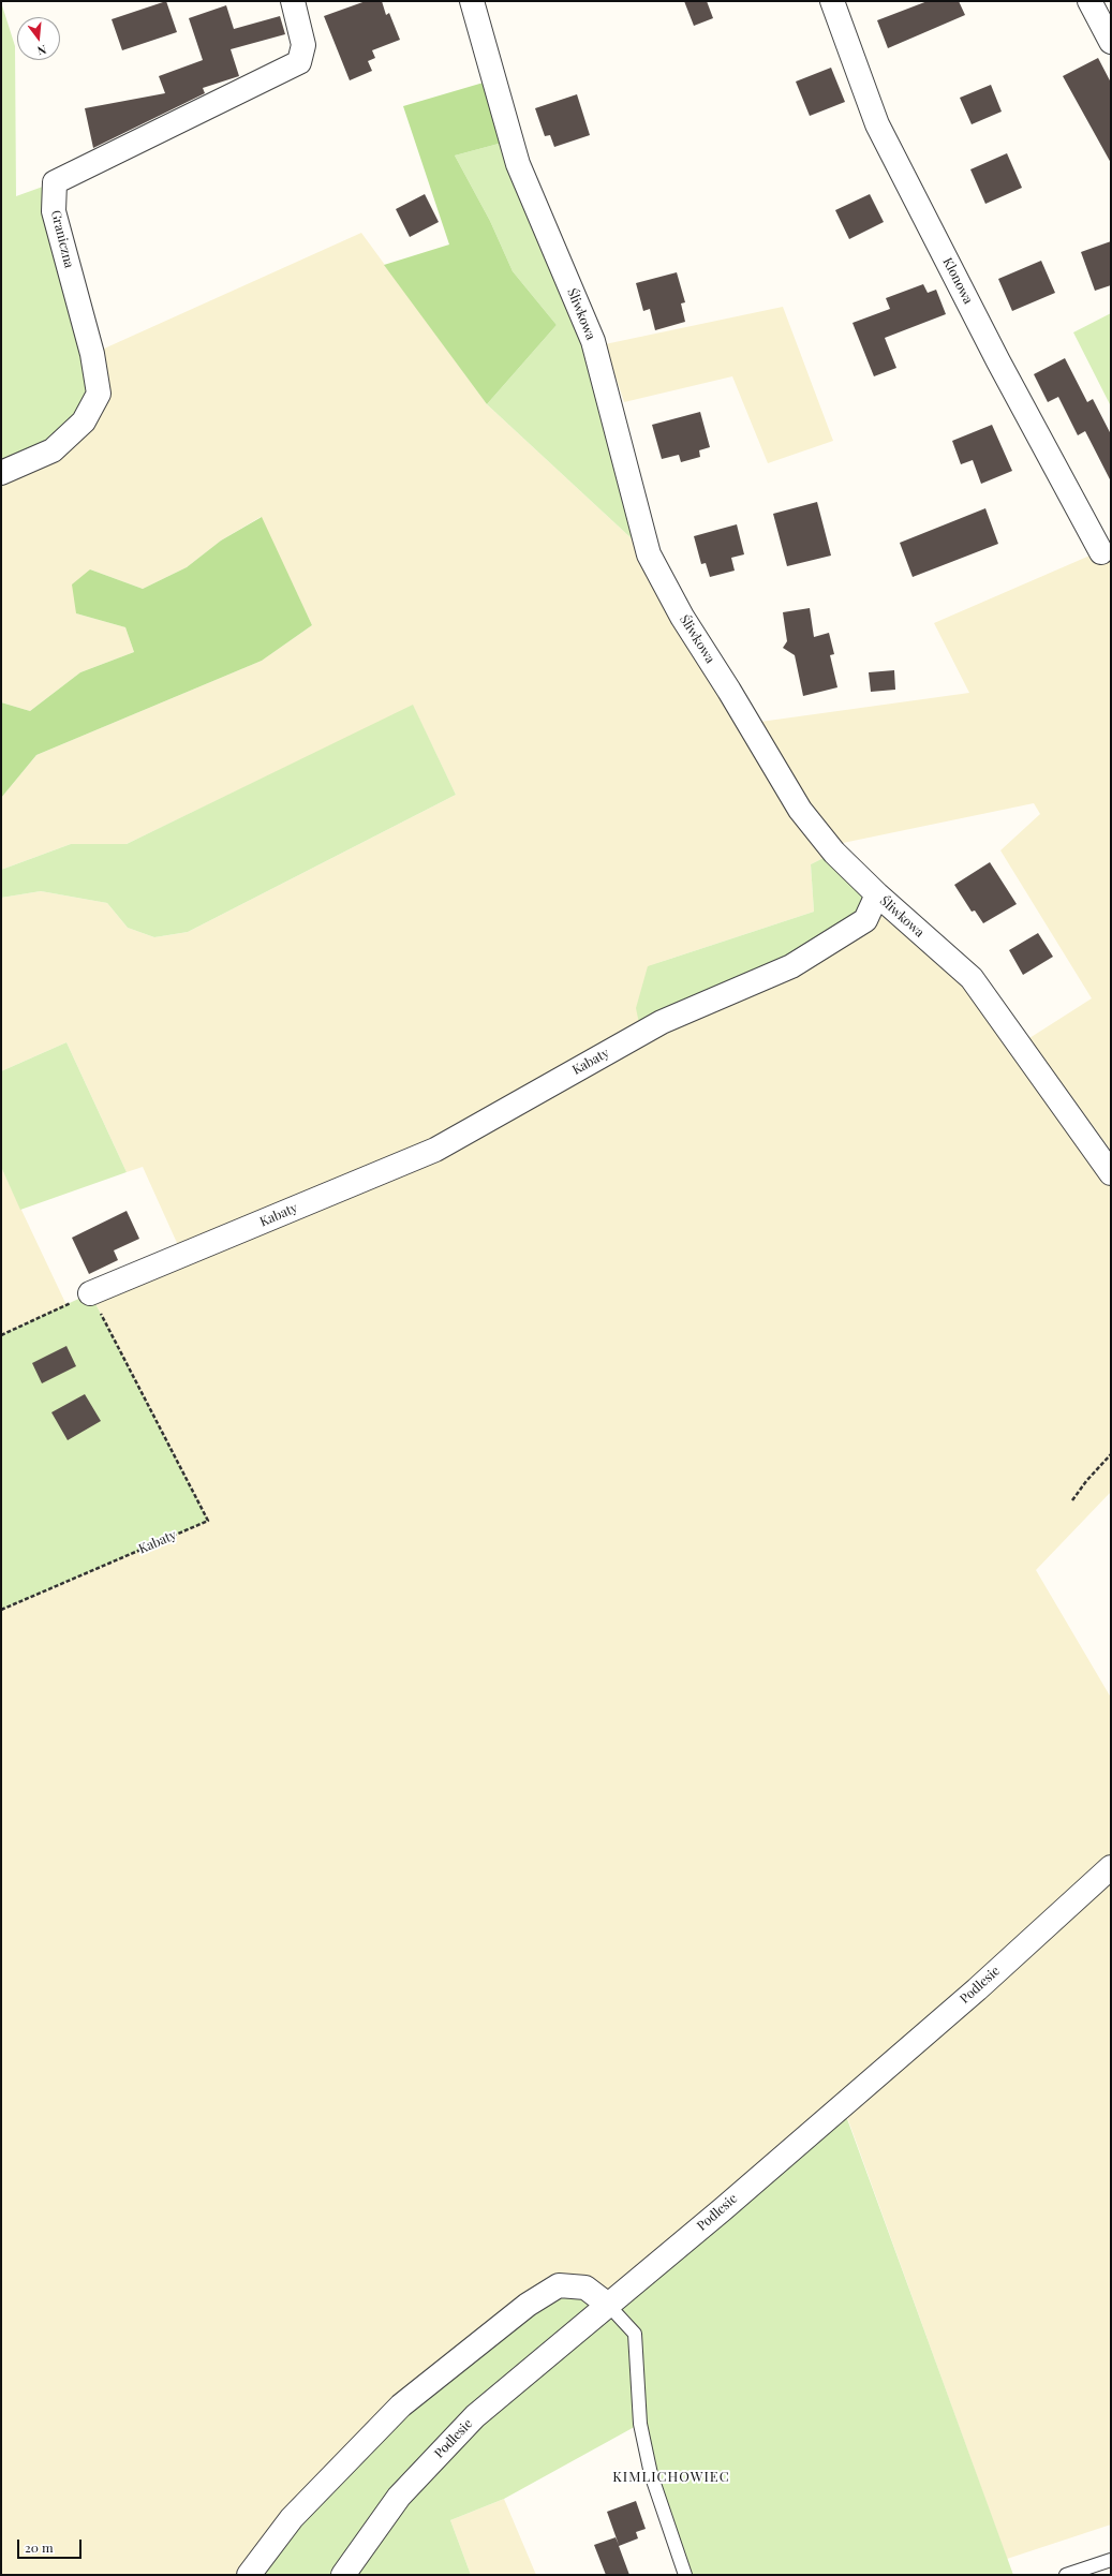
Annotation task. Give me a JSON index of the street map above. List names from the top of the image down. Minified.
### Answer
{"streets":{"street":["Graniczna","Klonowa","Śliwkowa","Kabaty","Podlesie"]},"crossings":[["Śliwkowa","Kabaty"]],"districts":["KIMLICHOWIEC"],"scale_bar":"20 m","north":"bottom"}
